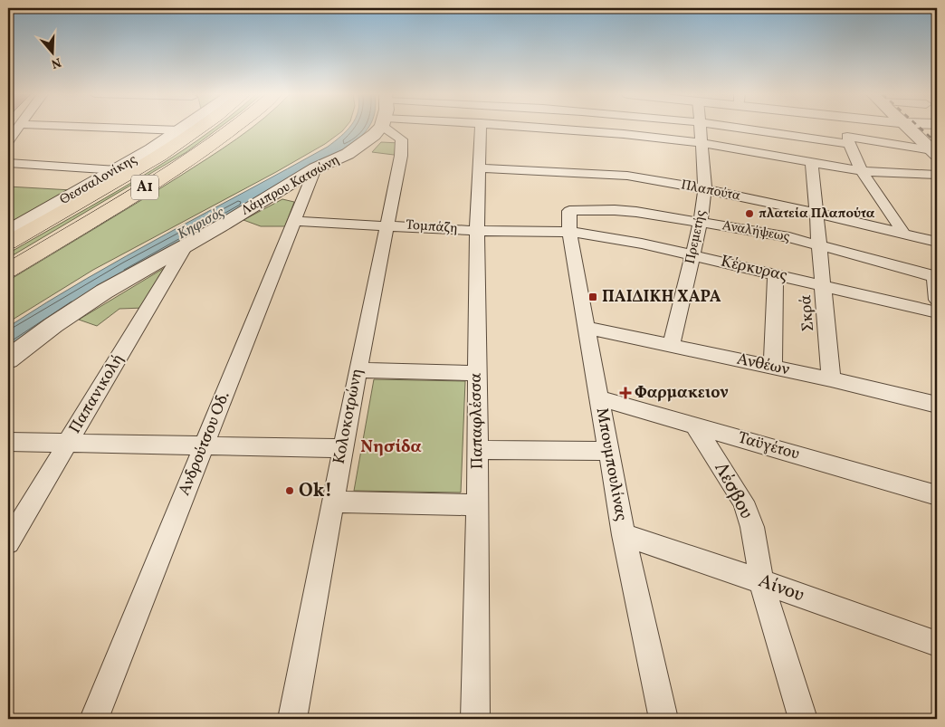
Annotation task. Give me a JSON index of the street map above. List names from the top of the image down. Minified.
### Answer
{"streets":{"highway":["Α1"],"street":["Θεσσαλονίκης","Λάμπρου Κατσώνη","Πλαπούτα","Τομπάζη","Αναλήψεως","Πρεμετής","Κέρκυρας","Σκρά","Ανθέων","Παπανικολή","Κολοκοτρώνη","Παπαφλέσσα","Ανδρούτσου Οδ.","Ταϋγέτου","Μπουμπουλίνας","Λέσβου","Αίνου"]},"crossings":[["Λάμπρου Κατσώνη","Παπανικολή"],["Λάμπρου Κατσώνη","Ανδρούτσου Οδ."],["Πλαπούτα","Πρεμετής"],["Πλαπούτα","Σκρά"],["Πλαπούτα","Παπαφλέσσα"],["Τομπάζη","Κέρκυρας"],["Τομπάζη","Κολοκοτρώνη"],["Τομπάζη","Παπαφλέσσα"],["Τομπάζη","Ανδρούτσου Οδ."],["Τομπάζη","Μπουμπουλίνας"],["Αναλήψεως","Πρεμετής"],["Αναλήψεως","Σκρά"],["Αναλήψεως","Μπουμπουλίνας"],["Πρεμετής","Κέρκυρας"],["Πρεμετής","Ανθέων"],["Κέρκυρας","Σκρά"],["Κέρκυρας","Μπουμπουλίνας"],["Σκρά","Ανθέων"],["Ανθέων","Μπουμπουλίνας"],["Ταϋγέτου","Μπουμπουλίνας"],["Ταϋγέτου","Λέσβου"],["Μπουμπουλίνας","Αίνου"],["Λέσβου","Αίνου"]],"districts":["Νησίδα"],"water":["Κηφισός"],"places":{"other":["πλατεία Πλαπούτα","Ok!"],"transit":["ΠΑΙΔΙΚΗ ΧΑΡΑ"],"health":["Φαρμακειον"]},"north":"bottom"}
